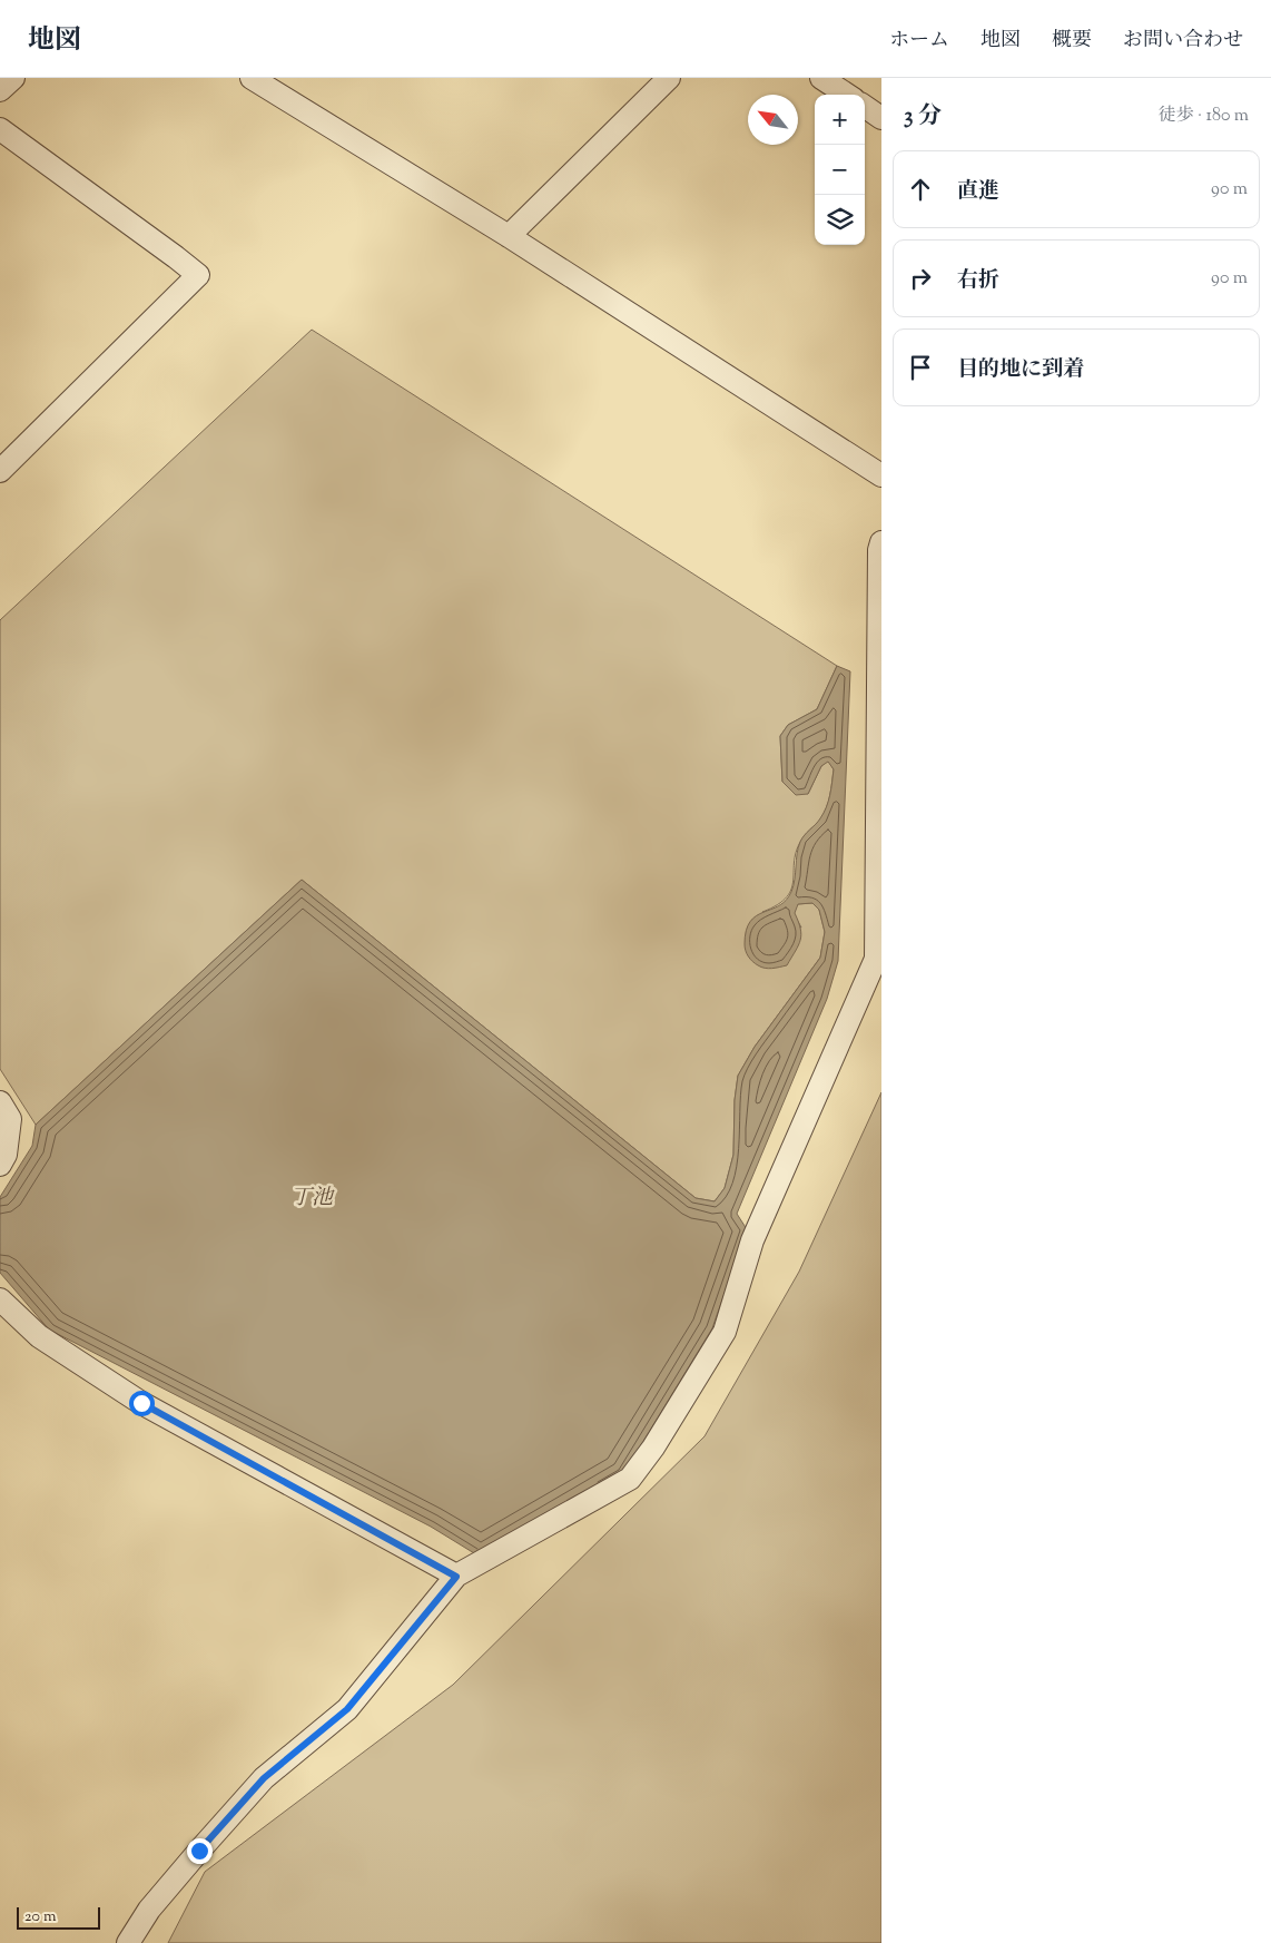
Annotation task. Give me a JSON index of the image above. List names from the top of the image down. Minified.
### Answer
{"water":["丁池"],"scale_bar":"20 m","north":"top left","page":{"header":"地図","nav":["ホーム","地図","概要","お問い合わせ"],"heading":["3 分","徒歩 · 180 m"],"map_buttons":["+","−"],"list":[["直進","90 m"],["右折","90 m"],"目的地に到着"],"scale":"20 m"}}
